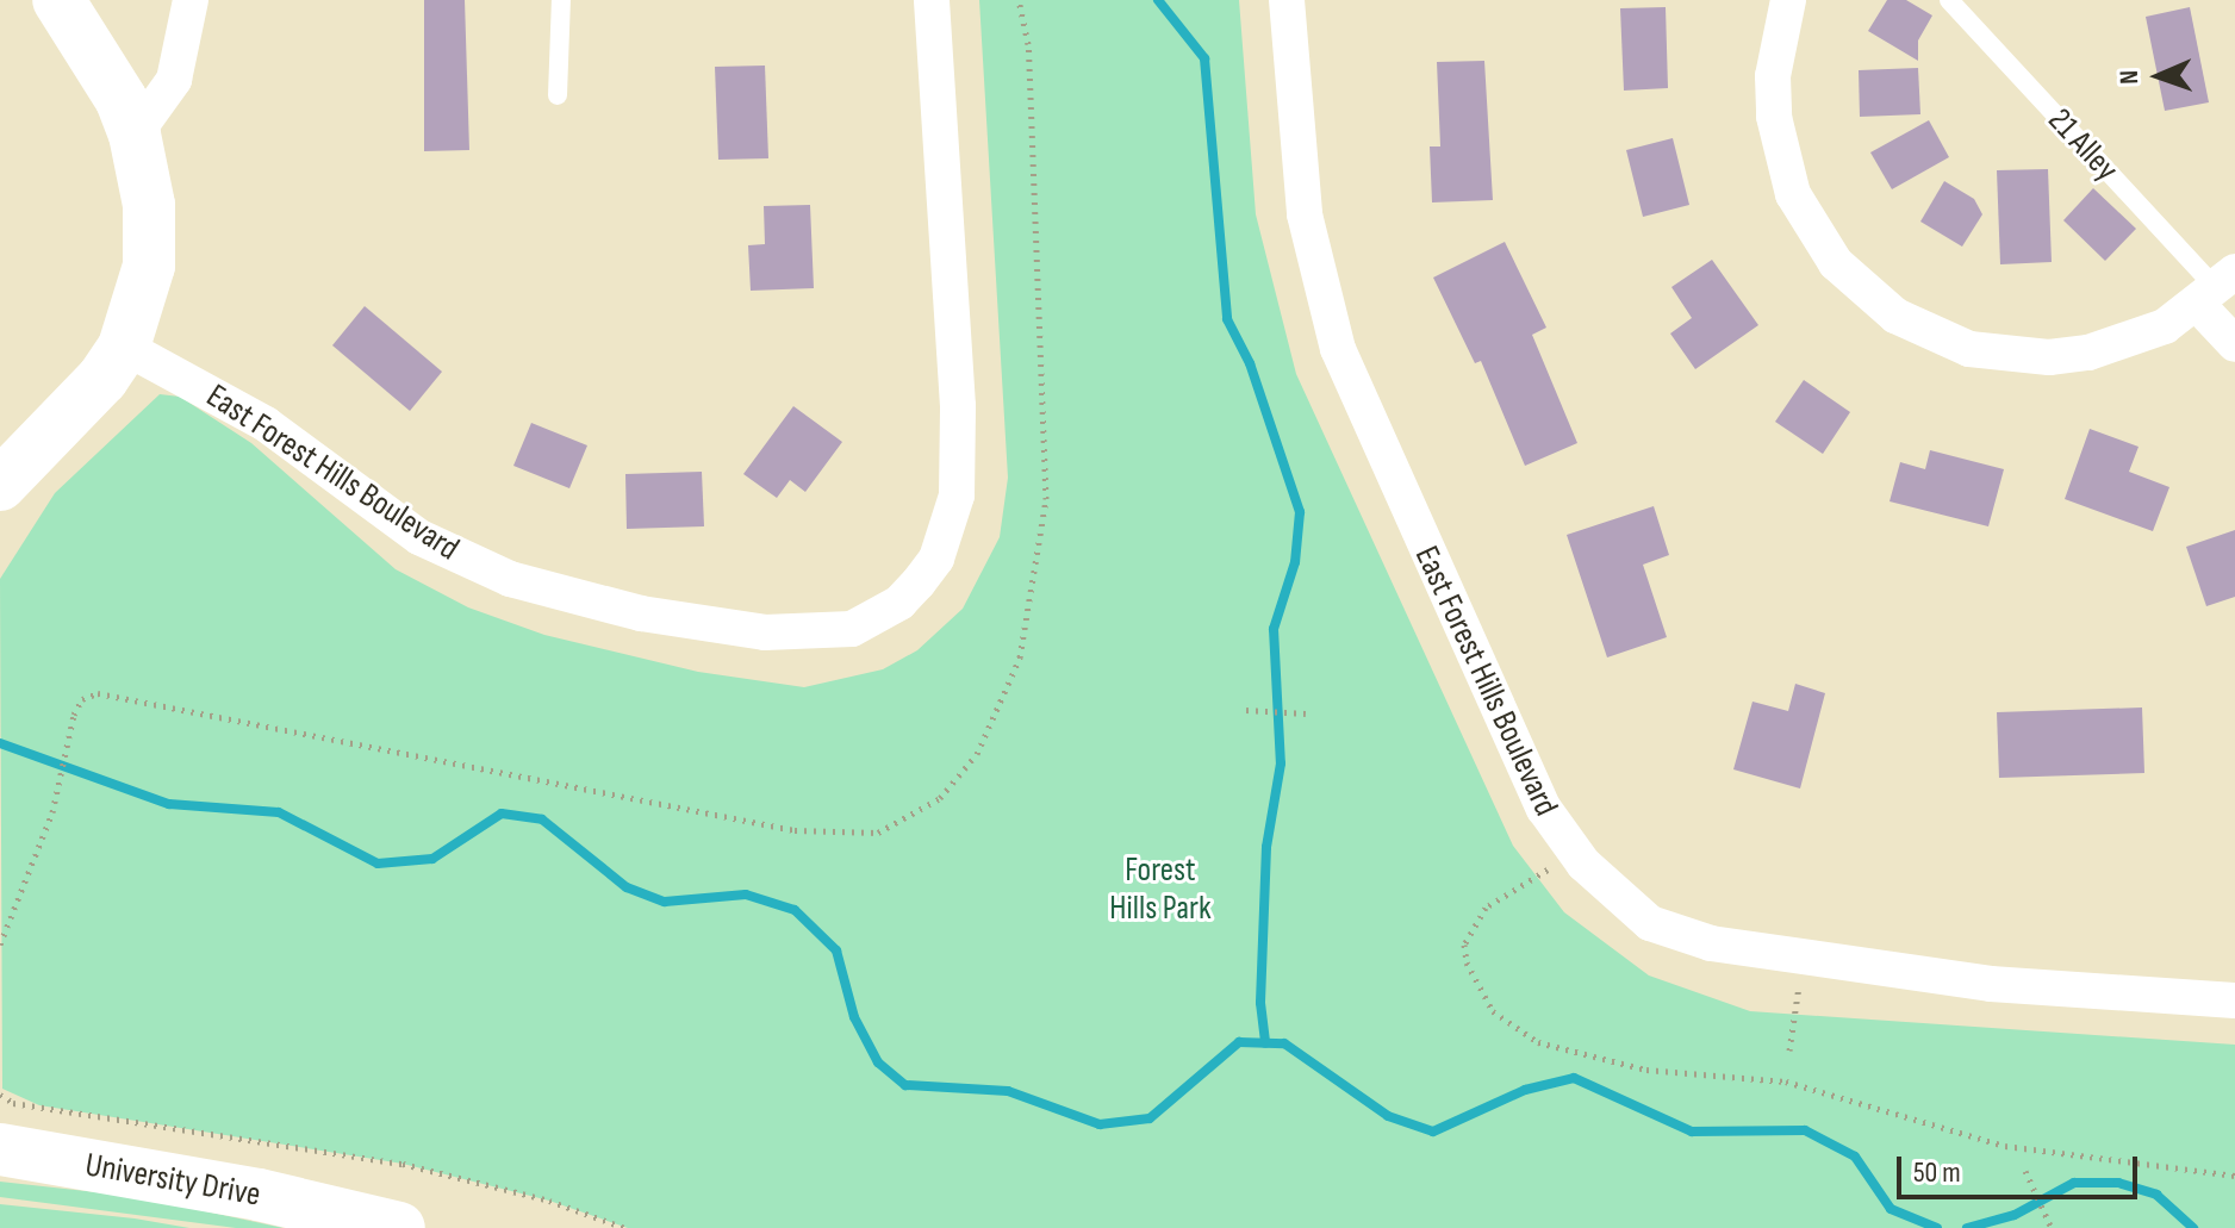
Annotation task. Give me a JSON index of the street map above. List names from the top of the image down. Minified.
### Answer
{"streets":{"street":["East Forest Hills Boulevard","University Drive"],"lane":["21 Alley"]},"parks":["Forest Hills Park"],"scale_bar":"50 m","north":"left"}
